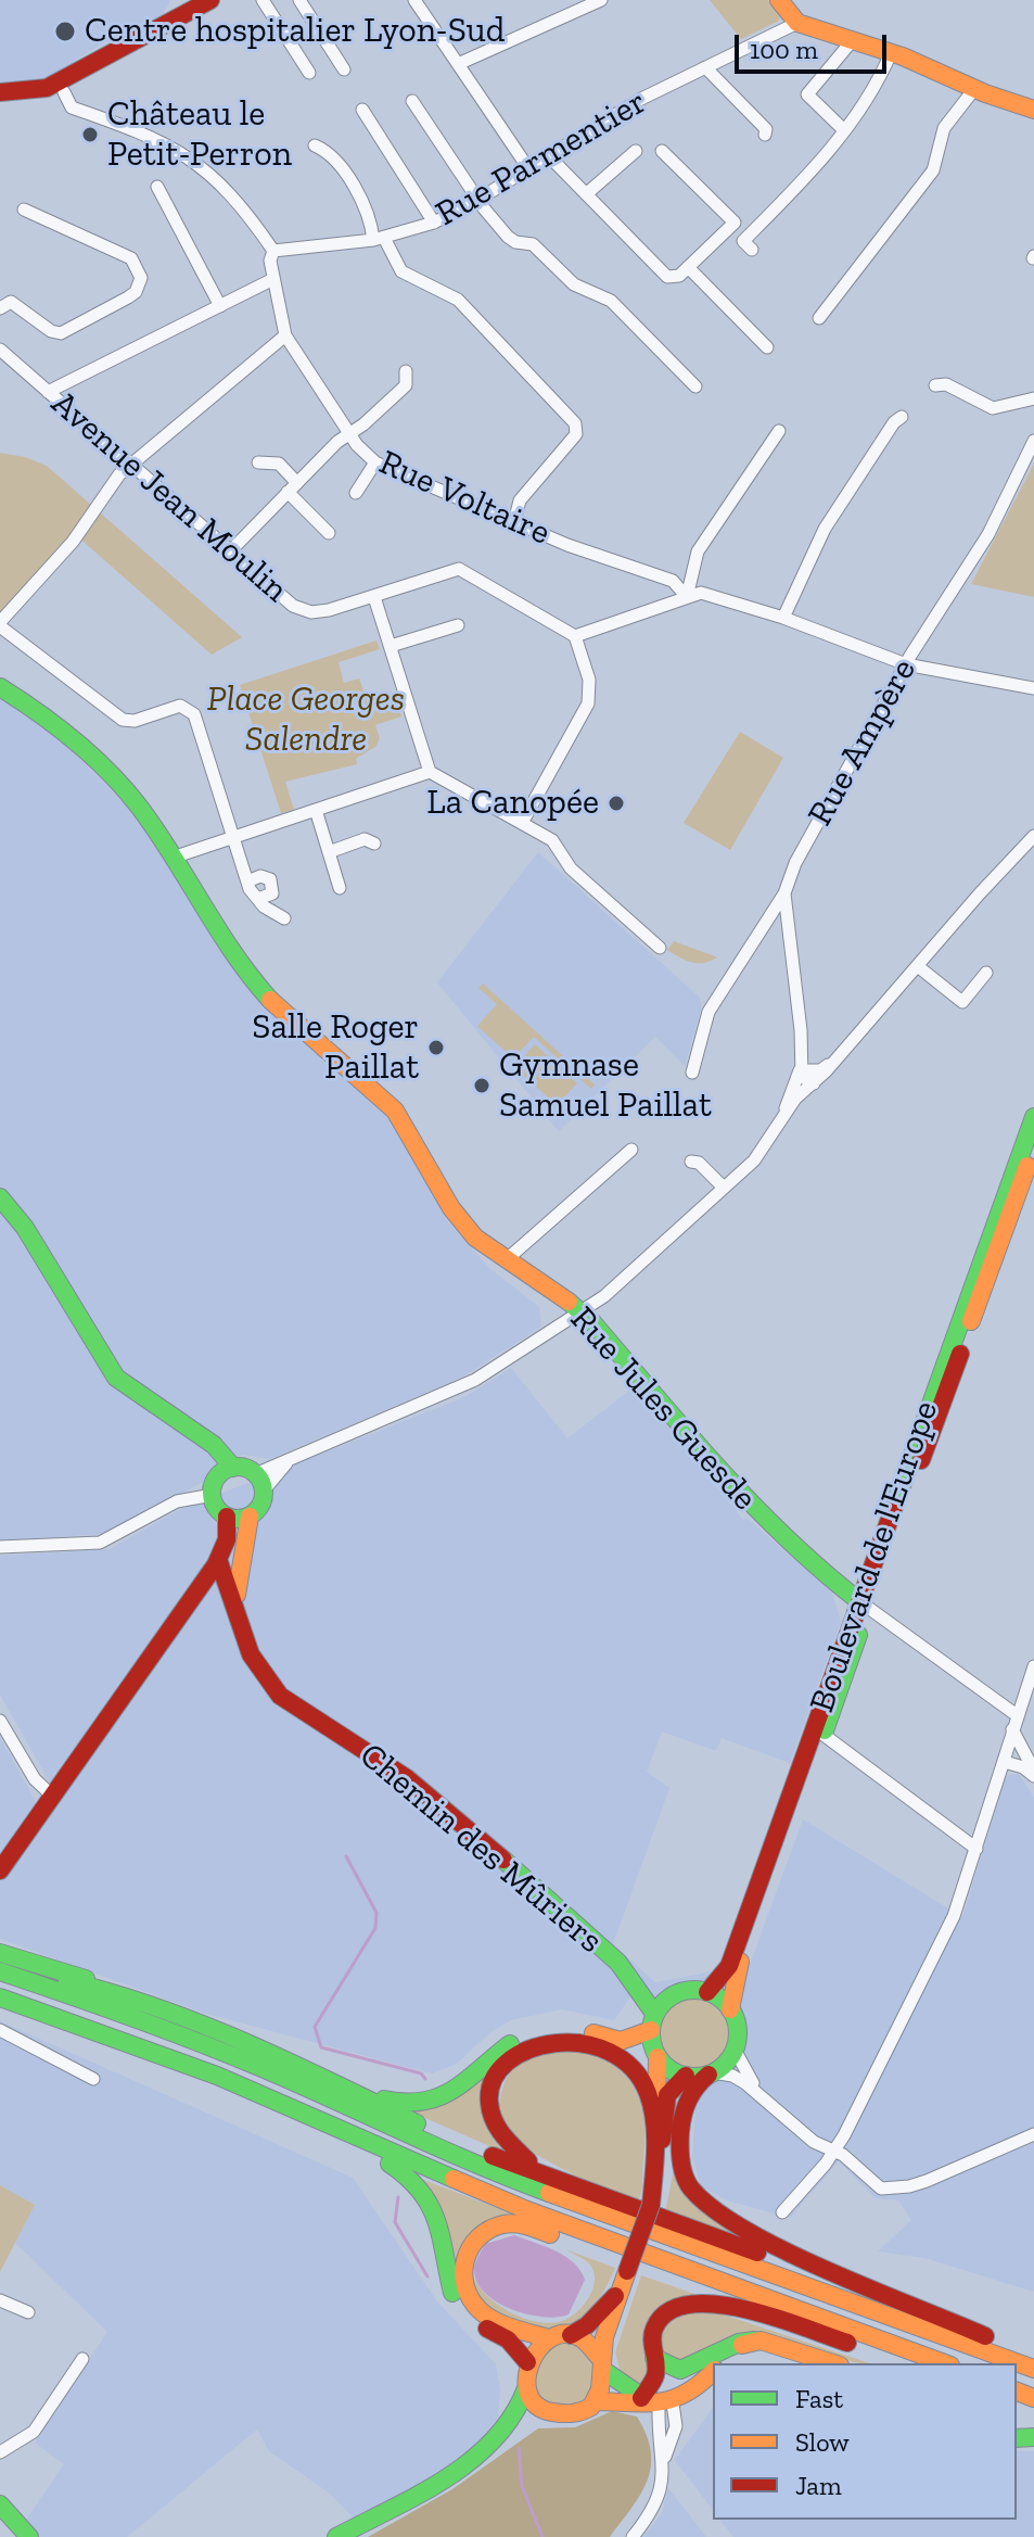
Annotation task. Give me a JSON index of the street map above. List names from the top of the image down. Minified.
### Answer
{"streets":{"main road":["Rue Jules Guesde","Boulevard de l'Europe","Chemin des Mûriers"],"street":["Rue Parmentier","Avenue Jean Moulin","Rue Voltaire","Rue Ampère"]},"crossings":[["Rue Parmentier","Rue Voltaire"],["Rue Jules Guesde","Boulevard de l'Europe"],["Boulevard de l'Europe","Chemin des Mûriers"]],"parks":["Place Georges Salendre"],"places":["Centre hospitalier Lyon-Sud","Château le Petit-Perron","La Canopée","Salle Roger Paillat","Gymnase Samuel Paillat"],"legend":["Fast","Slow","Jam"],"scale_bar":"100 m"}
